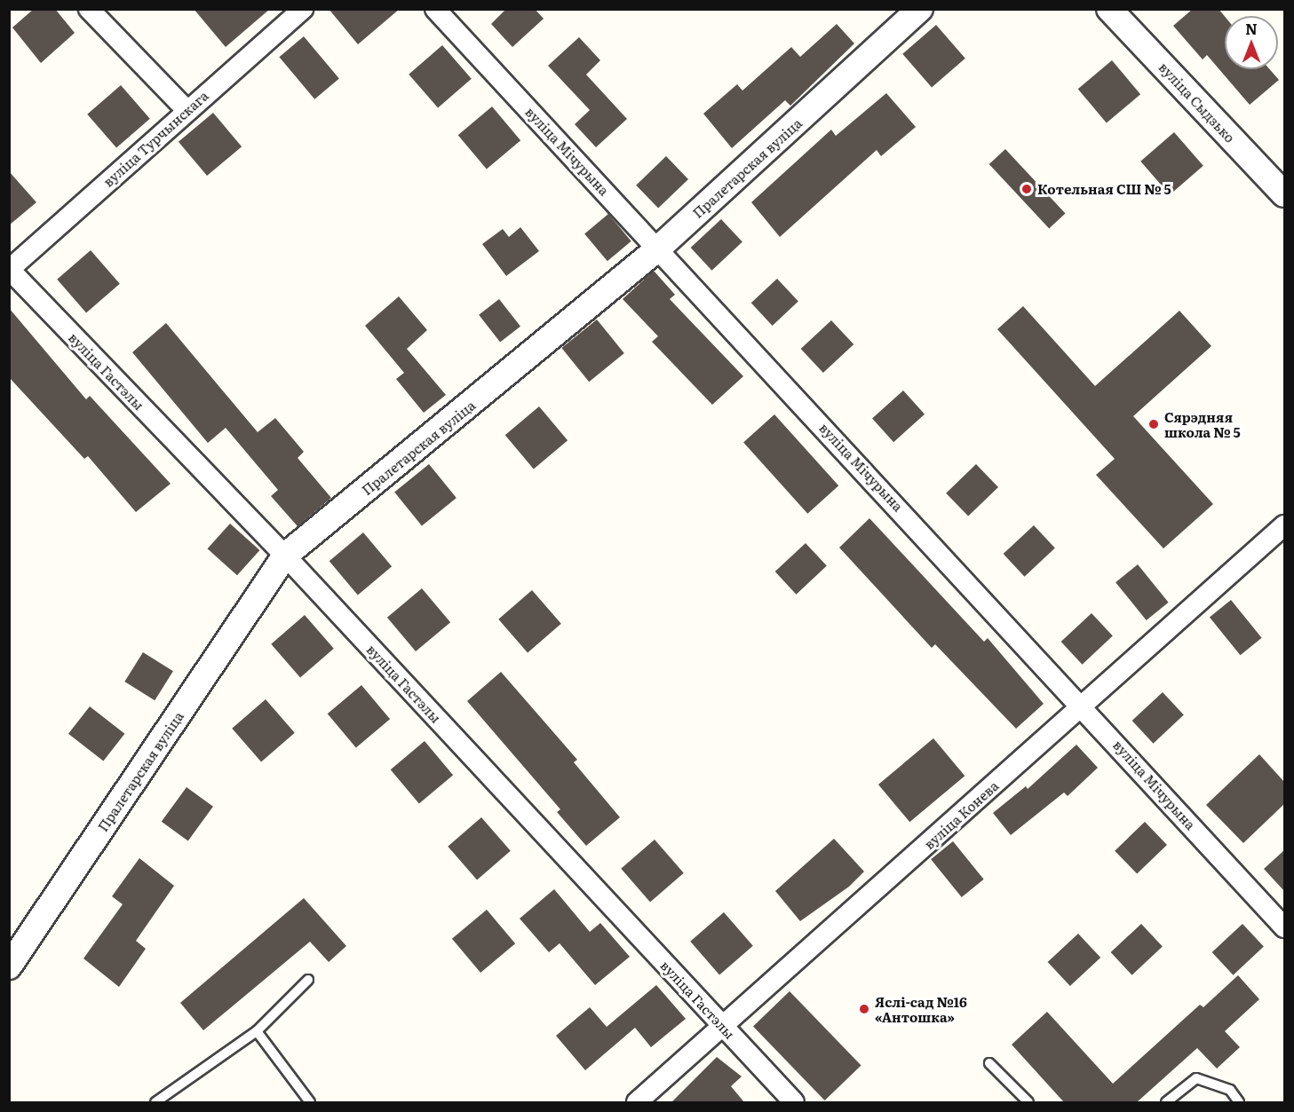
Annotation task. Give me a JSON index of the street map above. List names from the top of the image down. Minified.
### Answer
{"streets":{"street":["вуліца Сыдзько","вуліца Турчынскага","вуліца Мічурына","Пралетарская вуліца","вуліца Гастэлы","вуліца Конева"]},"crossings":[["вуліца Турчынскага","вуліца Гастэлы"],["вуліца Мічурына","Пралетарская вуліца"],["вуліца Мічурына","вуліца Конева"],["Пралетарская вуліца","вуліца Гастэлы"],["вуліца Гастэлы","вуліца Конева"]],"places":["Котельная СШ № 5","Сярэдняя школа № 5","Яслі-сад №16 «Антошка»"],"north":"top"}
